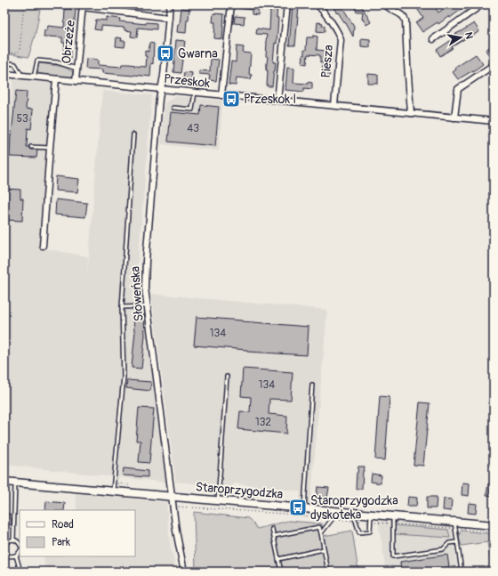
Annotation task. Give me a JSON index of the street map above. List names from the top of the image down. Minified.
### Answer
{"streets":{"street":["Obrzeże","Piesza","Przeskok","Słoweńska","Staroprzygodzka"]},"crossings":[["Obrzeże","Przeskok"],["Piesza","Przeskok"],["Przeskok","Słoweńska"],["Słoweńska","Staroprzygodzka"]],"places":{"bus stop":["Gwarna","Przeskok I","Staroprzygodzka dyskoteka"]},"house_numbers":["53","43","134","134","132"],"legend":["Road","Park"],"north":"right"}
